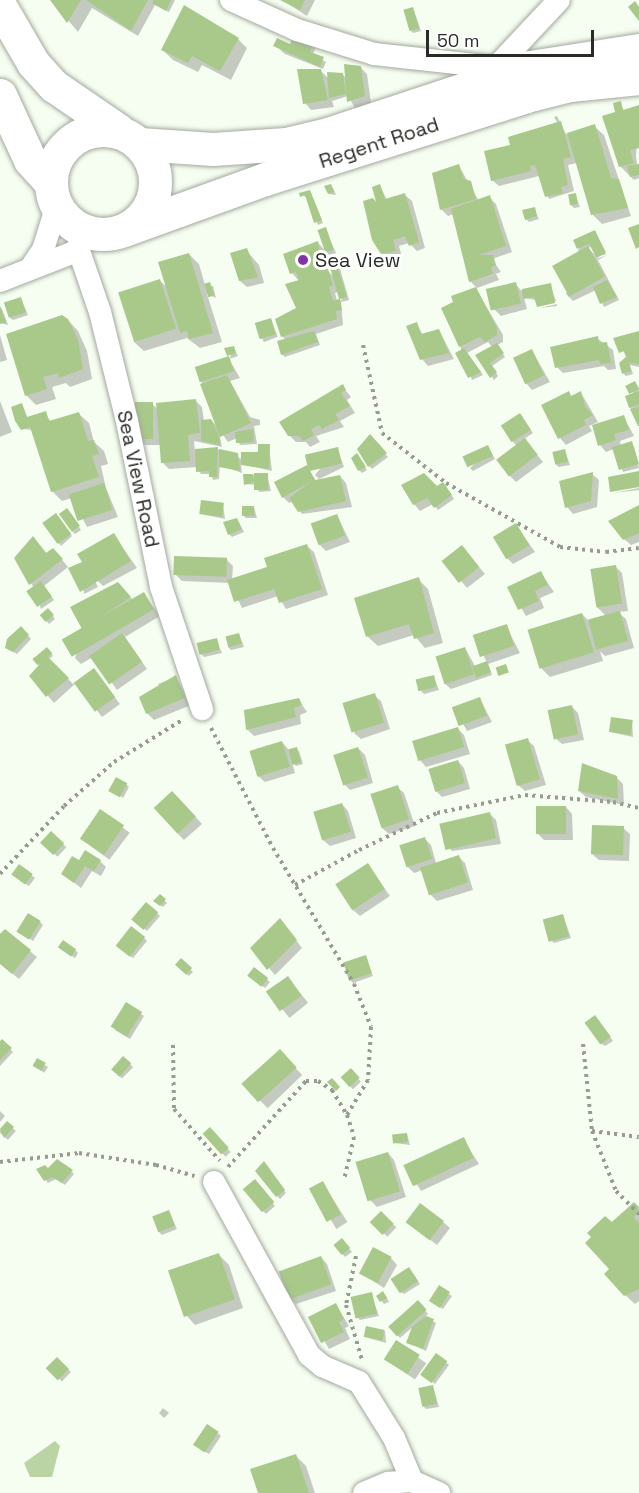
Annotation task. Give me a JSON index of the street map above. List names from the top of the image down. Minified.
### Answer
{"streets":{"main road":["Regent Road"],"street":["Sea View Road"]},"crossings":[["Regent Road","Sea View Road"]],"places":["Sea View"],"scale_bar":"50 m"}
